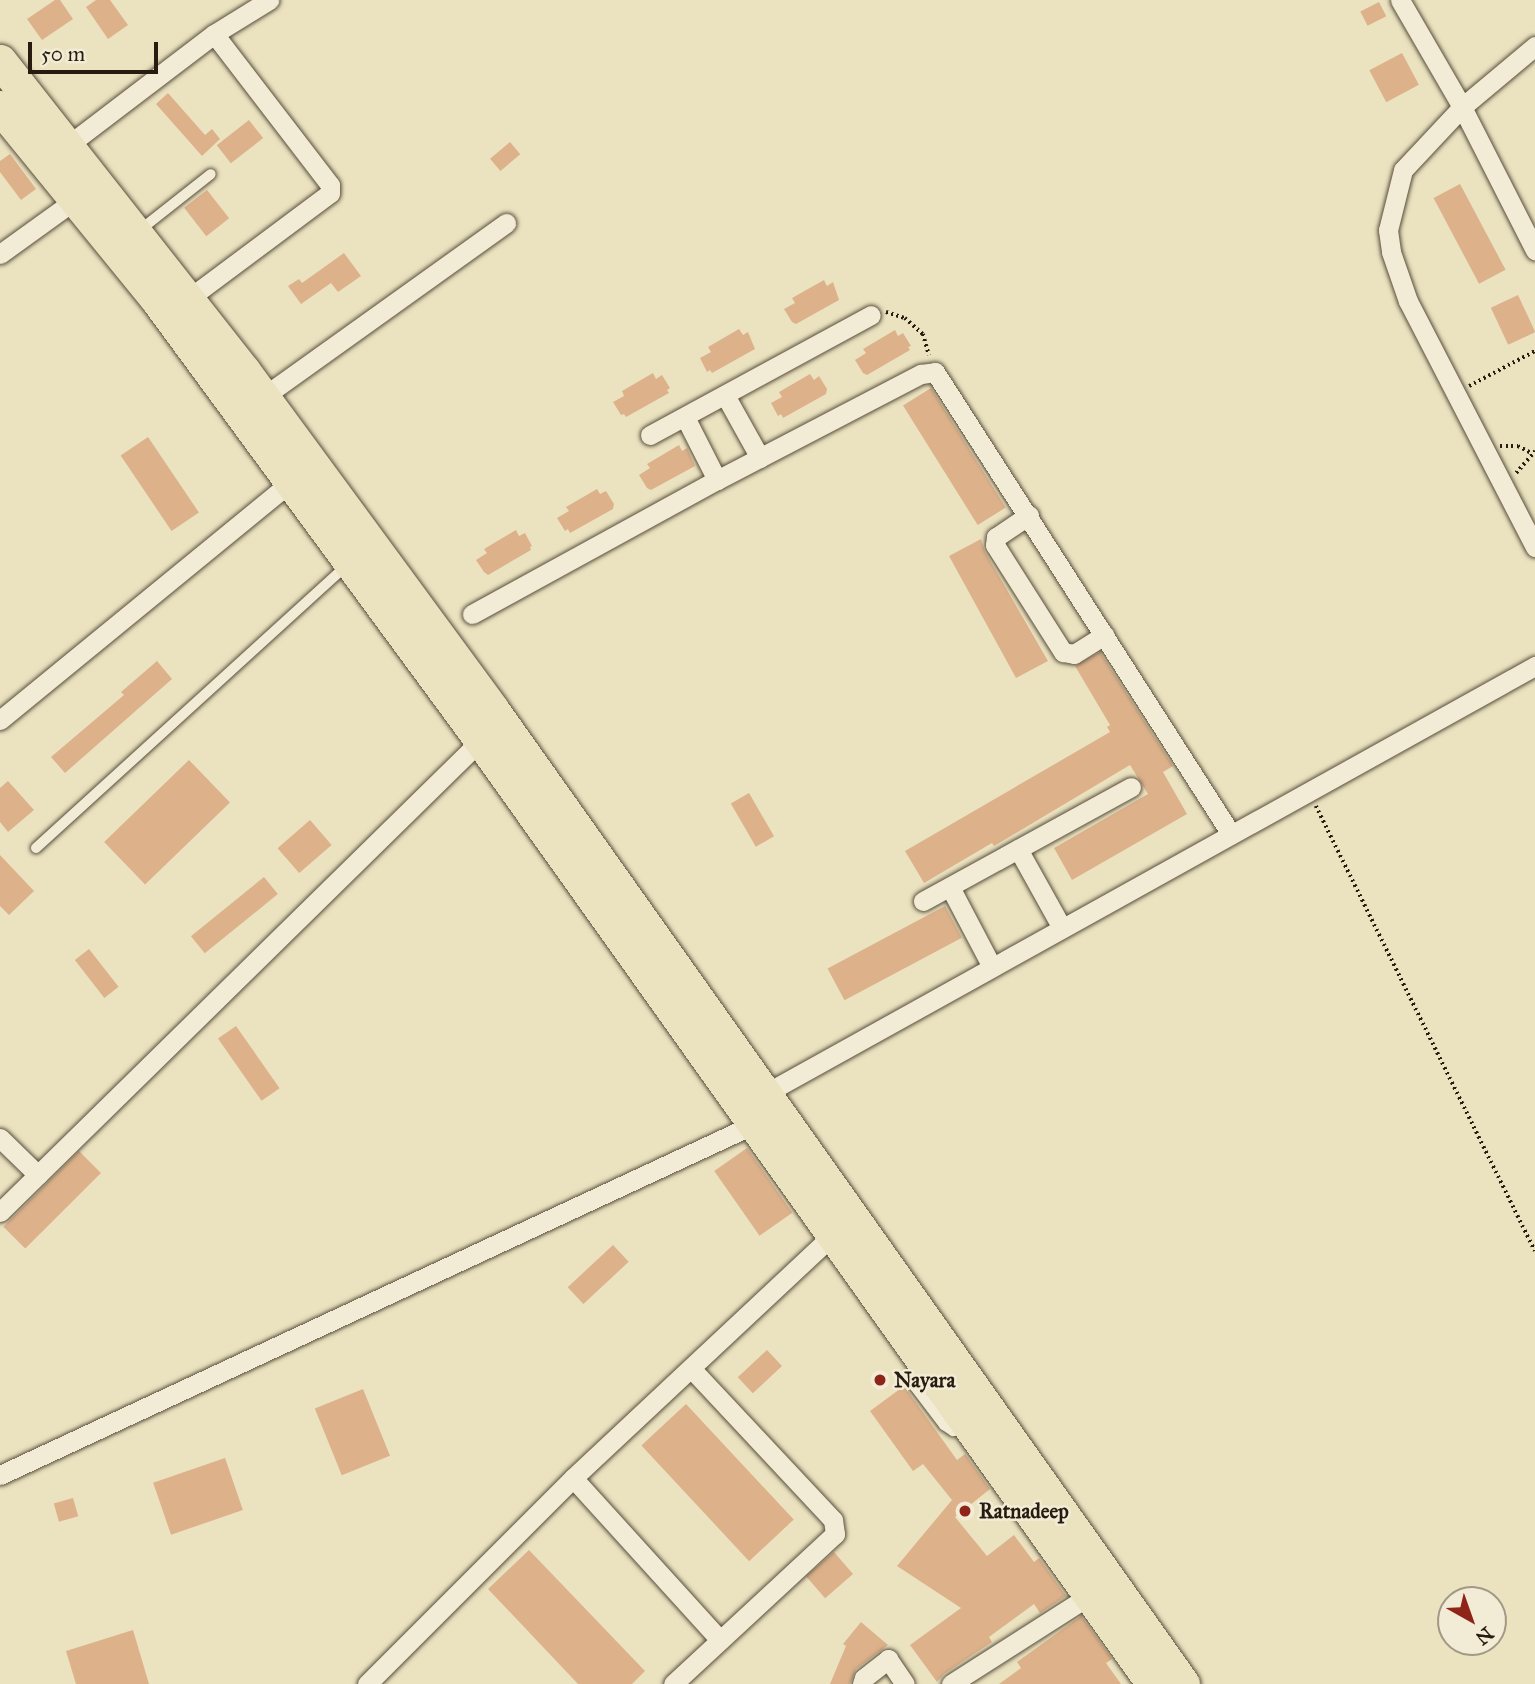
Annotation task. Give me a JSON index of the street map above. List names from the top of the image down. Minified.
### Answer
{"places":["Nayara","Ratnadeep"],"scale_bar":"50 m","north":"bottom right"}
